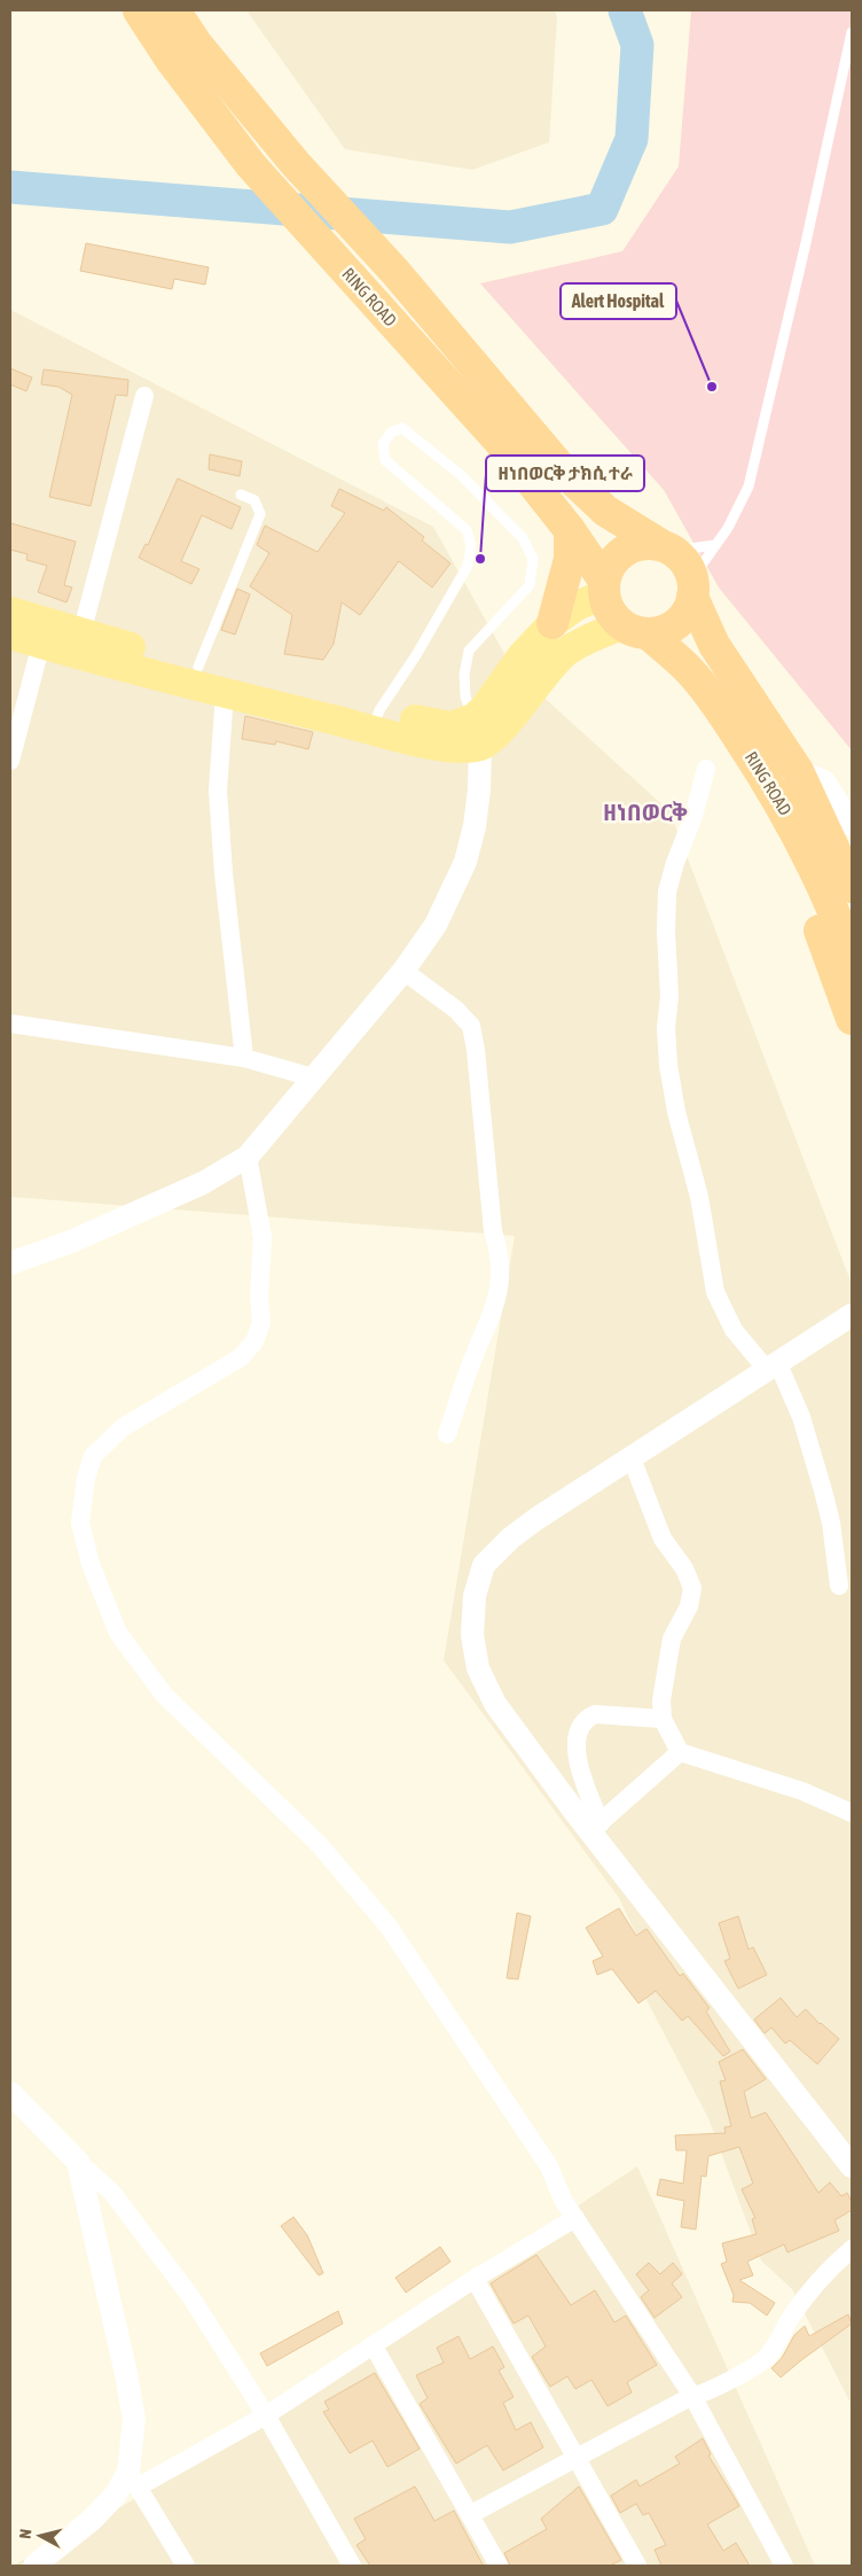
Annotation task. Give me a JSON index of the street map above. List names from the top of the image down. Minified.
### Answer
{"streets":{"highway":["RING ROAD"]},"districts":["ዘነበወርቅ"],"places":["Alert Hospital","ዘነበወርቅ ታክሲ ተራ"],"north":"left"}
